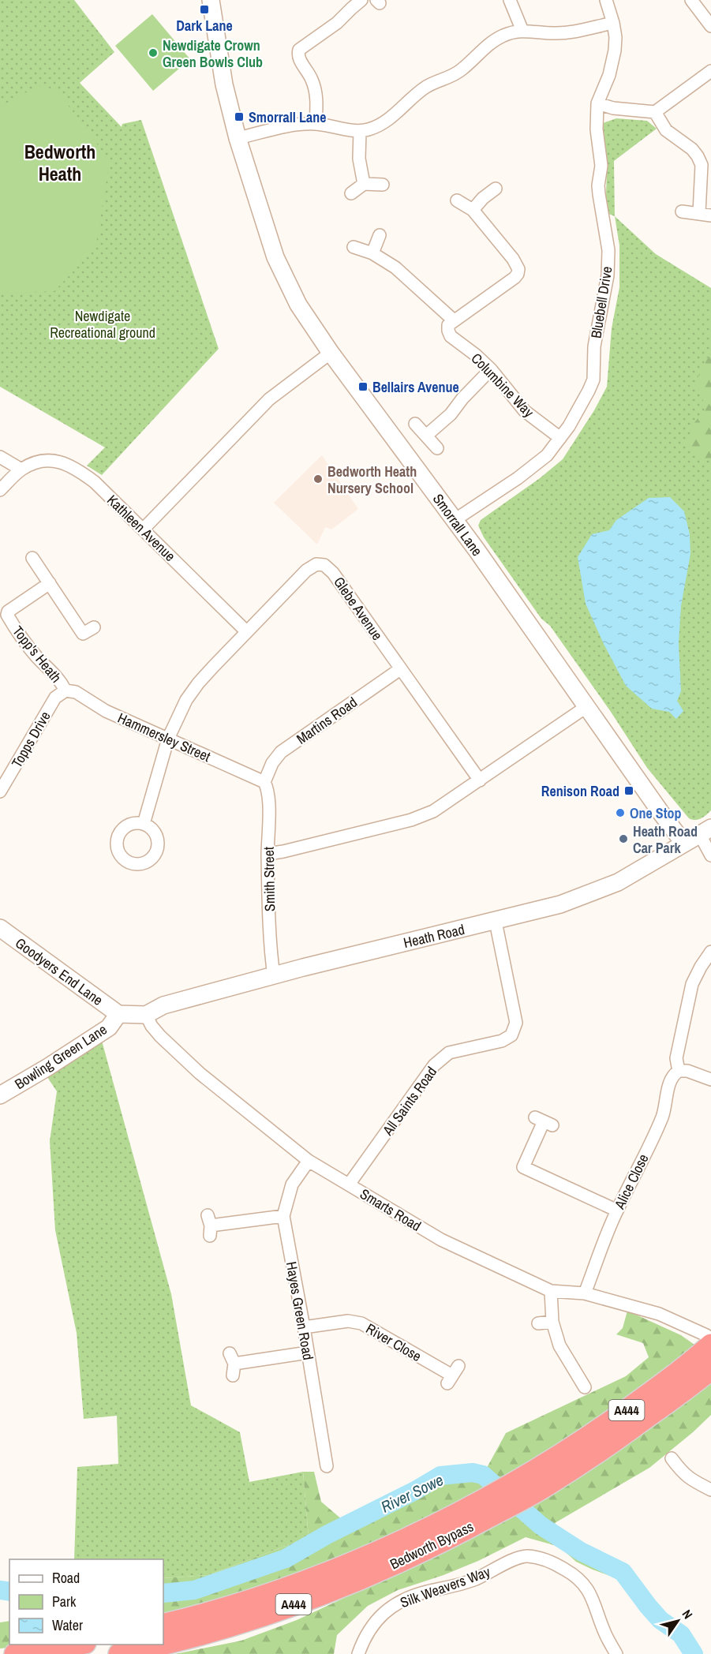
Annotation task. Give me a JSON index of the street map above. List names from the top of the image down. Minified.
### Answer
{"streets":{"highway":["A444","Bedworth Bypass"],"street":["Bluebell Drive","Columbine Way","Smorrall Lane","Kathleen Avenue","Glebe Avenue","Topp's Heath","Martins Road","Hammersley Street","Topps Drive","Smith Street","Heath Road","Goodyers End Lane","Bowling Green Lane","All Saints Road","Alice Close","Smarts Road","Hayes Green Road","River Close","Silk Weavers Way"]},"crossings":[["Bluebell Drive","Columbine Way"],["Bluebell Drive","Smorrall Lane"],["Smorrall Lane","Heath Road"],["Kathleen Avenue","Glebe Avenue"],["Glebe Avenue","Martins Road"],["Glebe Avenue","Hammersley Street"],["Topp's Heath","Hammersley Street"],["Topp's Heath","Topps Drive"],["Martins Road","Hammersley Street"],["Martins Road","Smith Street"],["Hammersley Street","Topps Drive"],["Hammersley Street","Smith Street"],["Smith Street","Heath Road"],["Heath Road","All Saints Road"],["Heath Road","Smarts Road"],["Goodyers End Lane","Bowling Green Lane"],["All Saints Road","Smarts Road"],["Alice Close","Smarts Road"],["Smarts Road","Hayes Green Road"],["Smarts Road","Bedworth Bypass"],["Hayes Green Road","River Close"]],"districts":["Bedworth Heath"],"water":["River Sowe"],"parks":["Newdigate Recreational ground"],"places":{"transit":["Dark Lane","Smorrall Lane","Bellairs Avenue","Renison Road"],"other":["Newdigate Crown Green Bowls Club","Bedworth Heath Nursery School","One Stop","Heath Road Car Park"]},"legend":["Road","Park","Water"],"north":"top right"}
